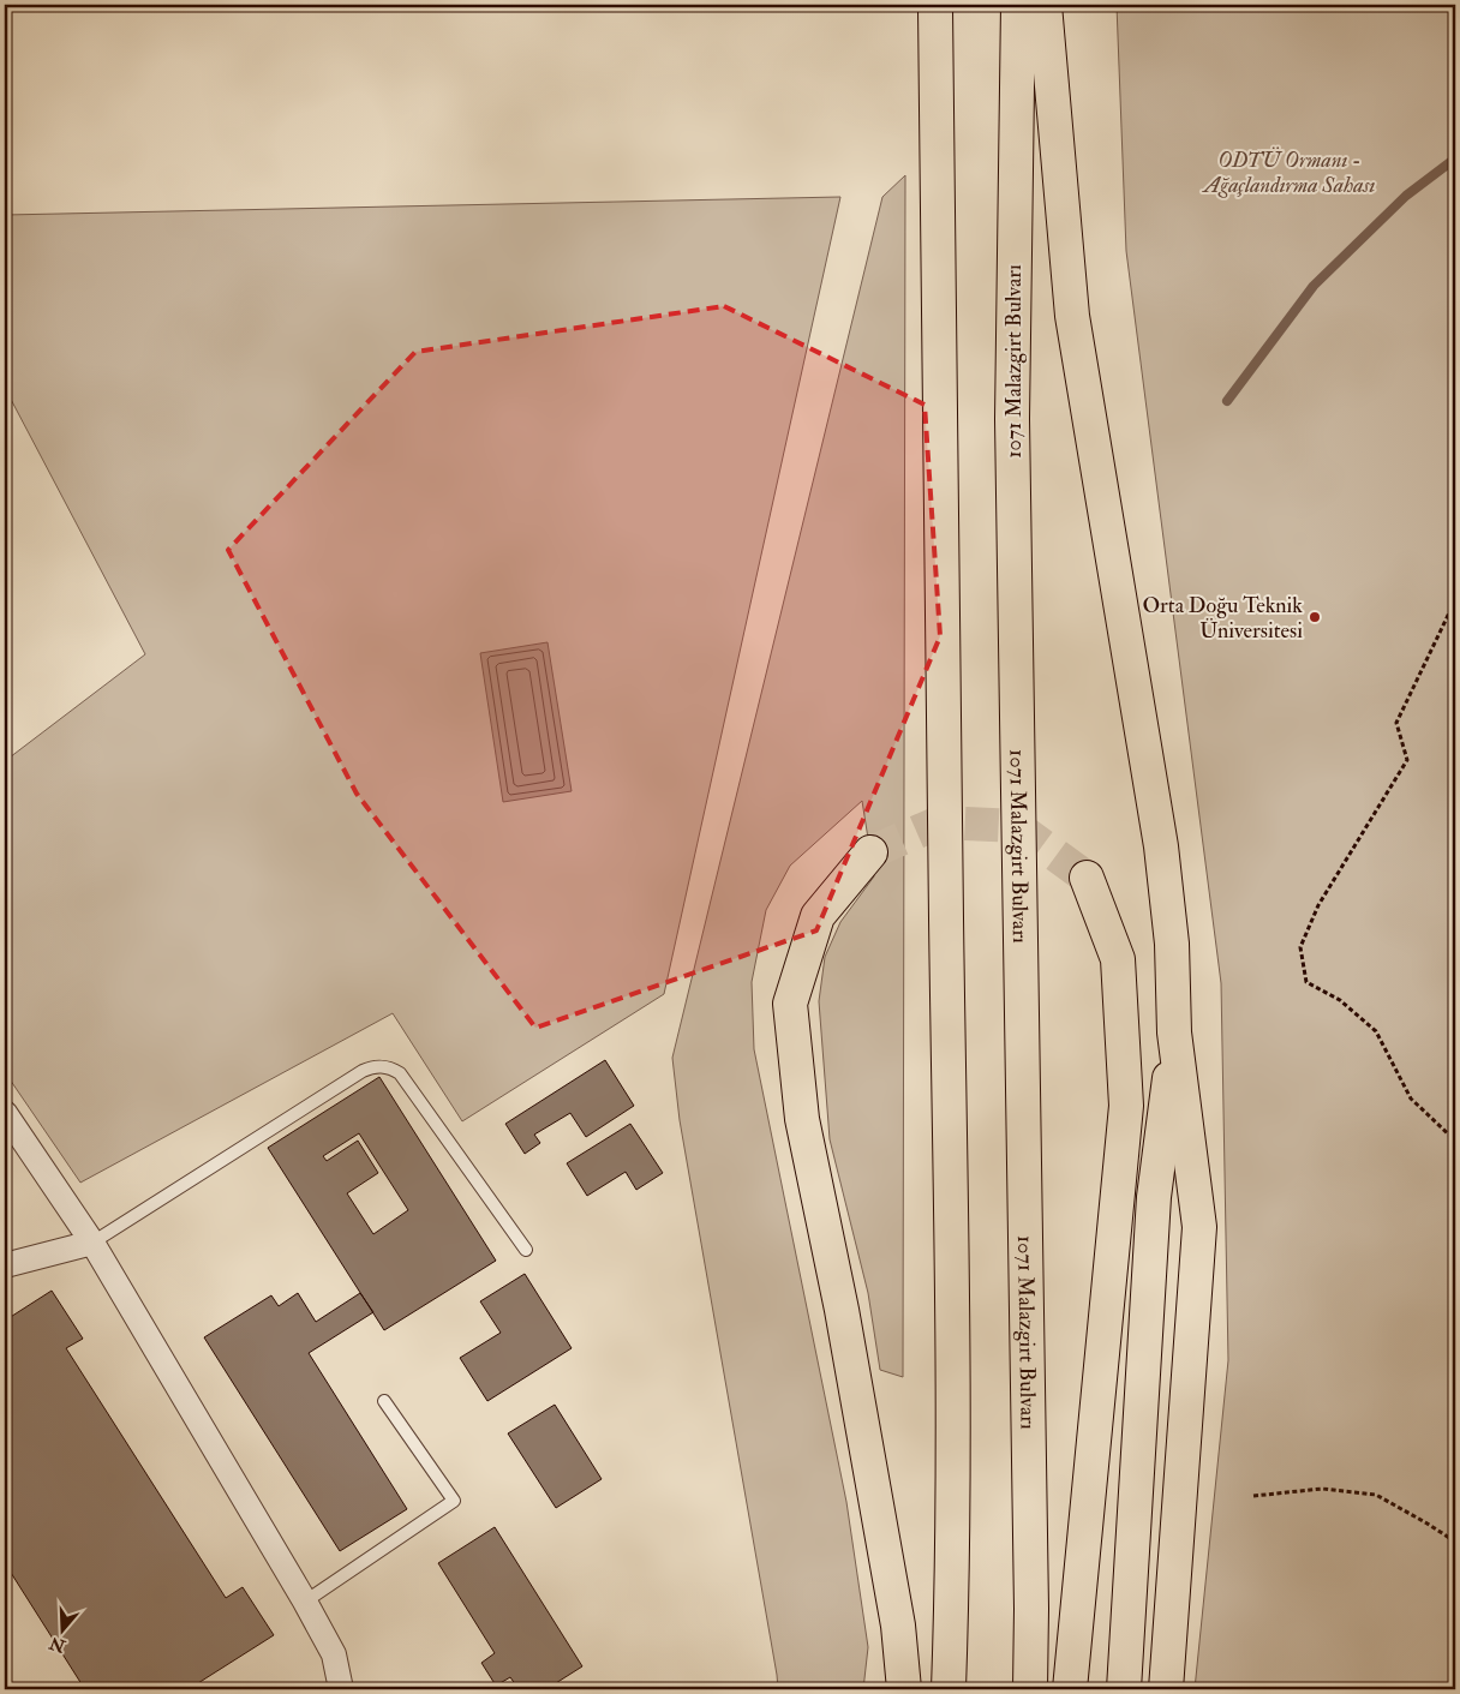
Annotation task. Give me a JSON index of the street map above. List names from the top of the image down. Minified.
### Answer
{"streets":{"main road":["1071 Malazgirt Bulvarı"]},"parks":["ODTÜ Ormanı - Ağaçlandırma Sahası"],"places":["Orta Doğu Teknik Üniversitesi"],"north":"bottom"}
